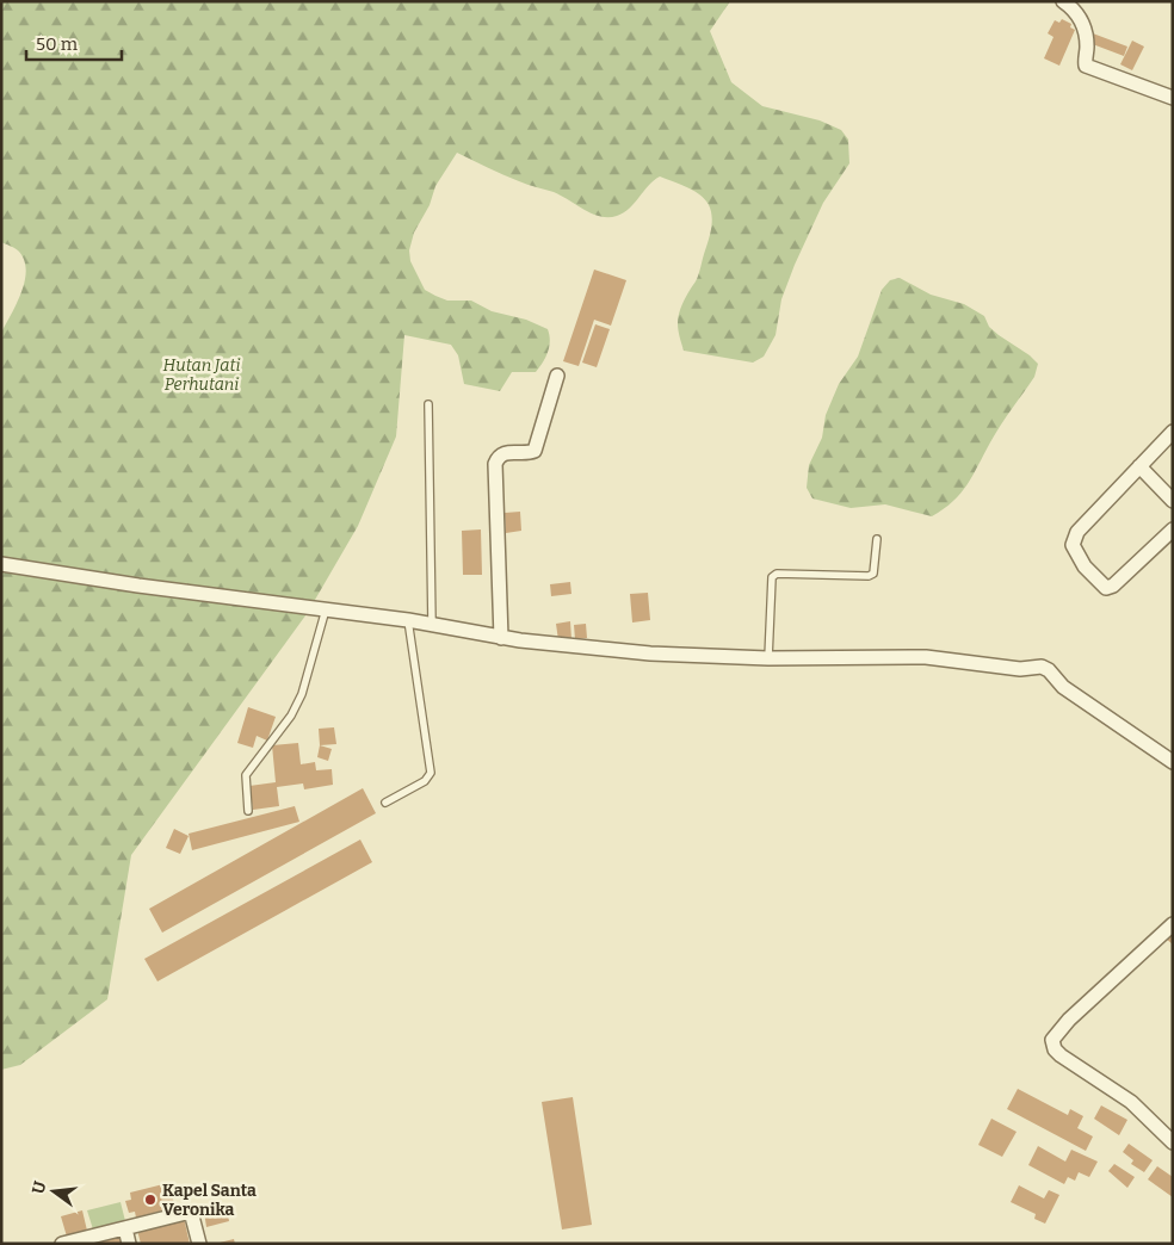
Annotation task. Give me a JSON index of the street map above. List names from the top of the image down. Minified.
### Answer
{"parks":["Hutan Jati Perhutani"],"places":["Kapel Santa Veronika"],"scale_bar":"50 m","north":"left"}
